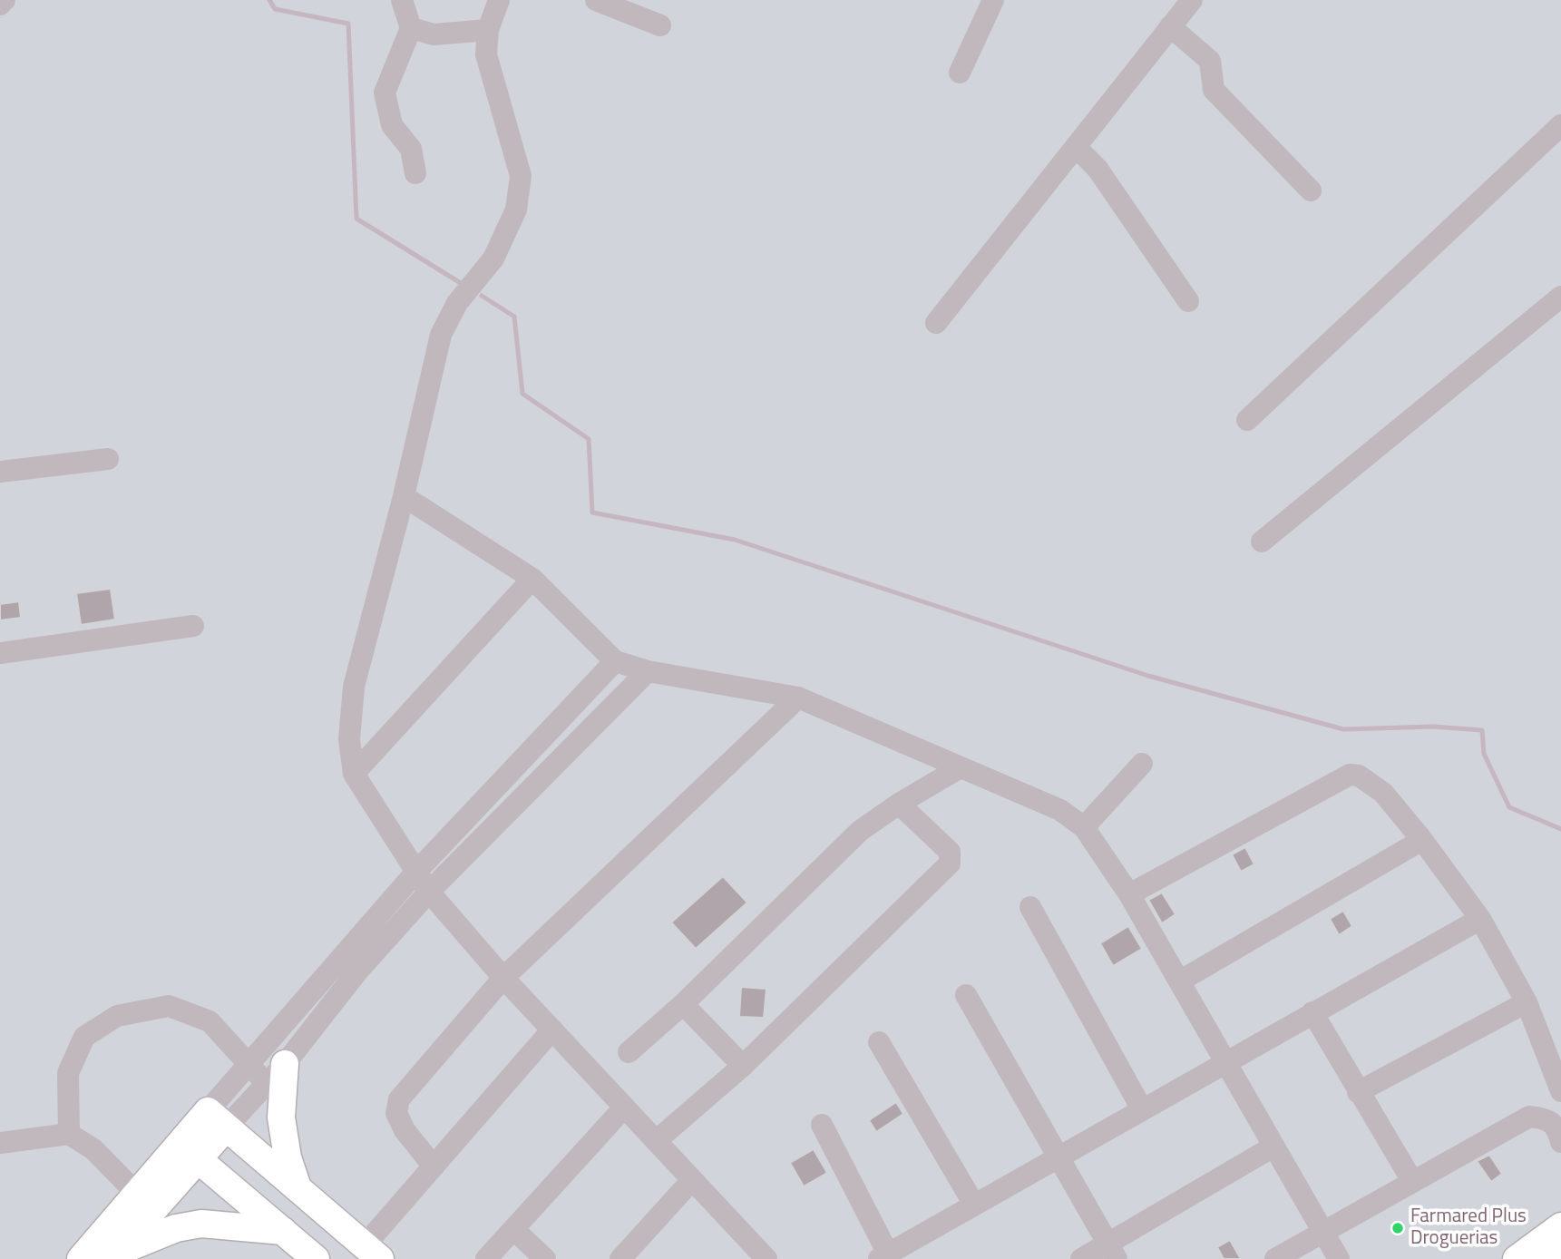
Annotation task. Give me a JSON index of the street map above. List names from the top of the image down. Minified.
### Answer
{"places":["Farmared Plus Droguerias"]}
